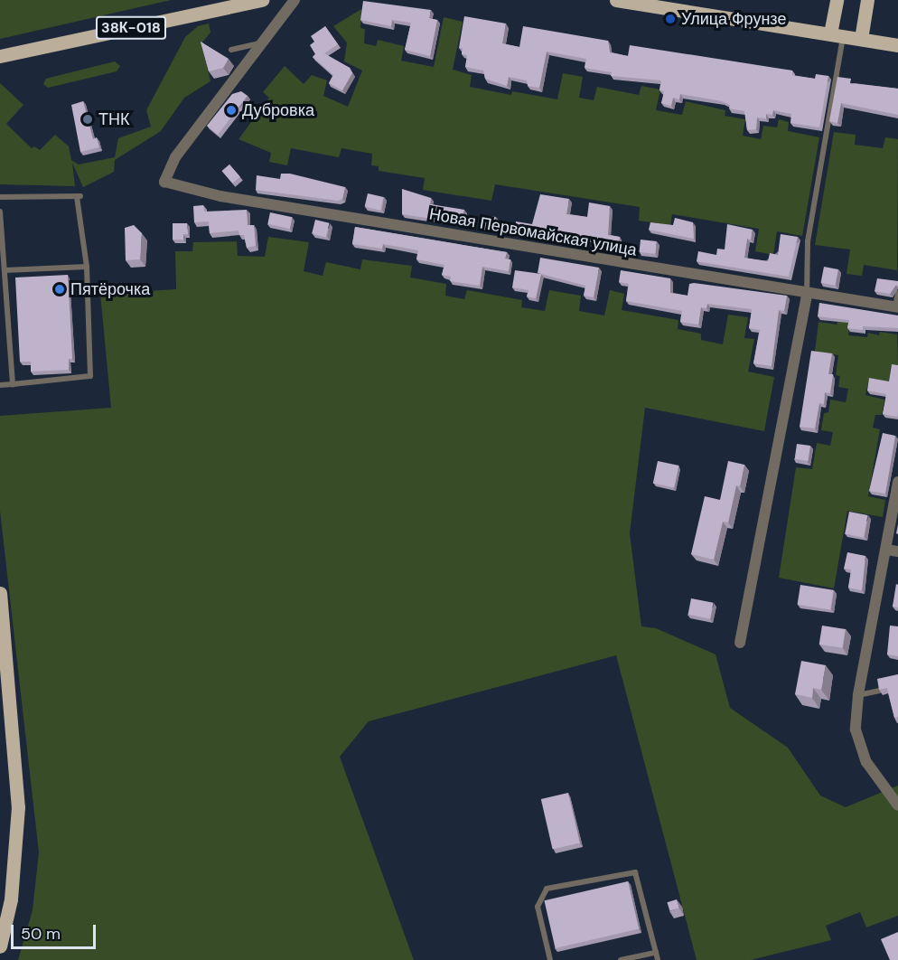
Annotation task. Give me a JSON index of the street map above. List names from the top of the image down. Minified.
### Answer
{"streets":{"main road":["38К-018"],"street":["Новая Первомайская улица"]},"places":["Улица Фрунзе","Дубровка","ТНК","Пятёрочка"],"scale_bar":"50 m"}
